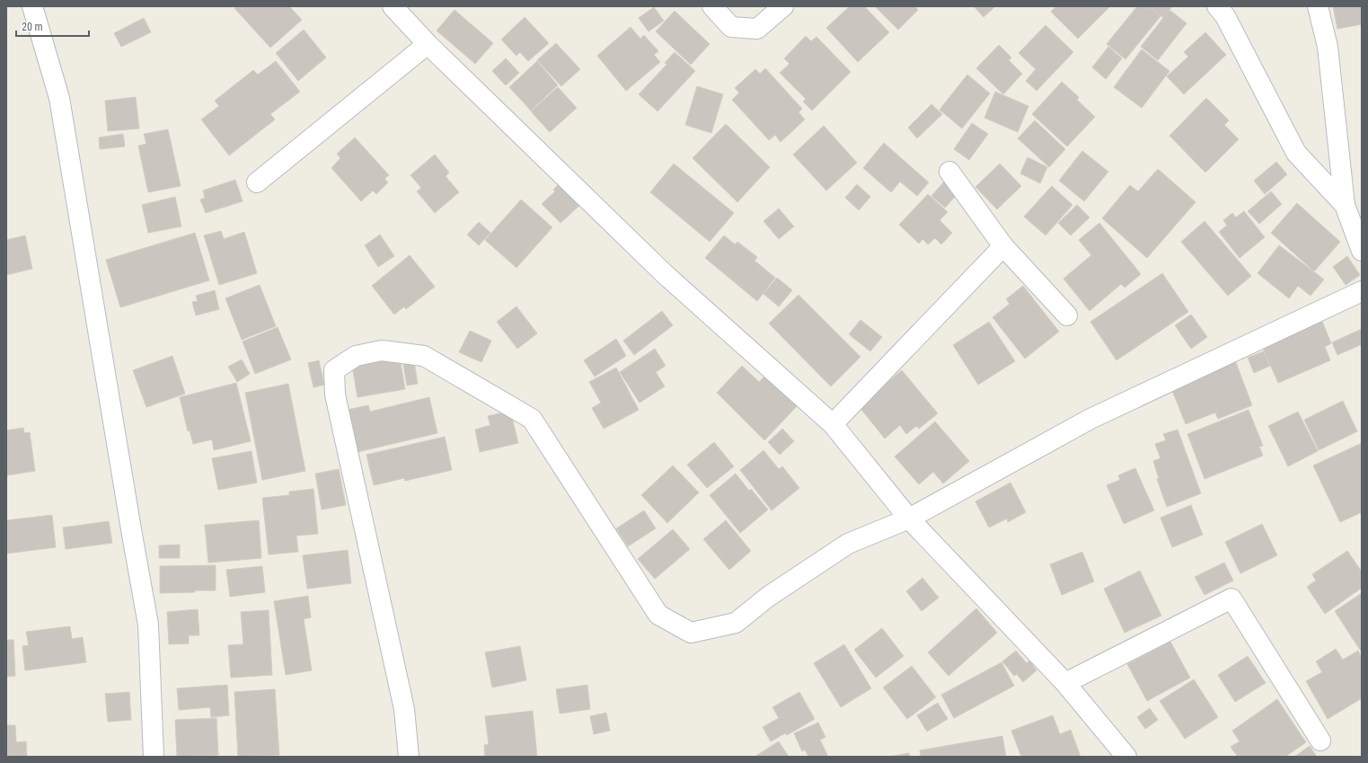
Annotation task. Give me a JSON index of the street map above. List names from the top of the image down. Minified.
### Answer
{"scale_bar":"20 m"}
